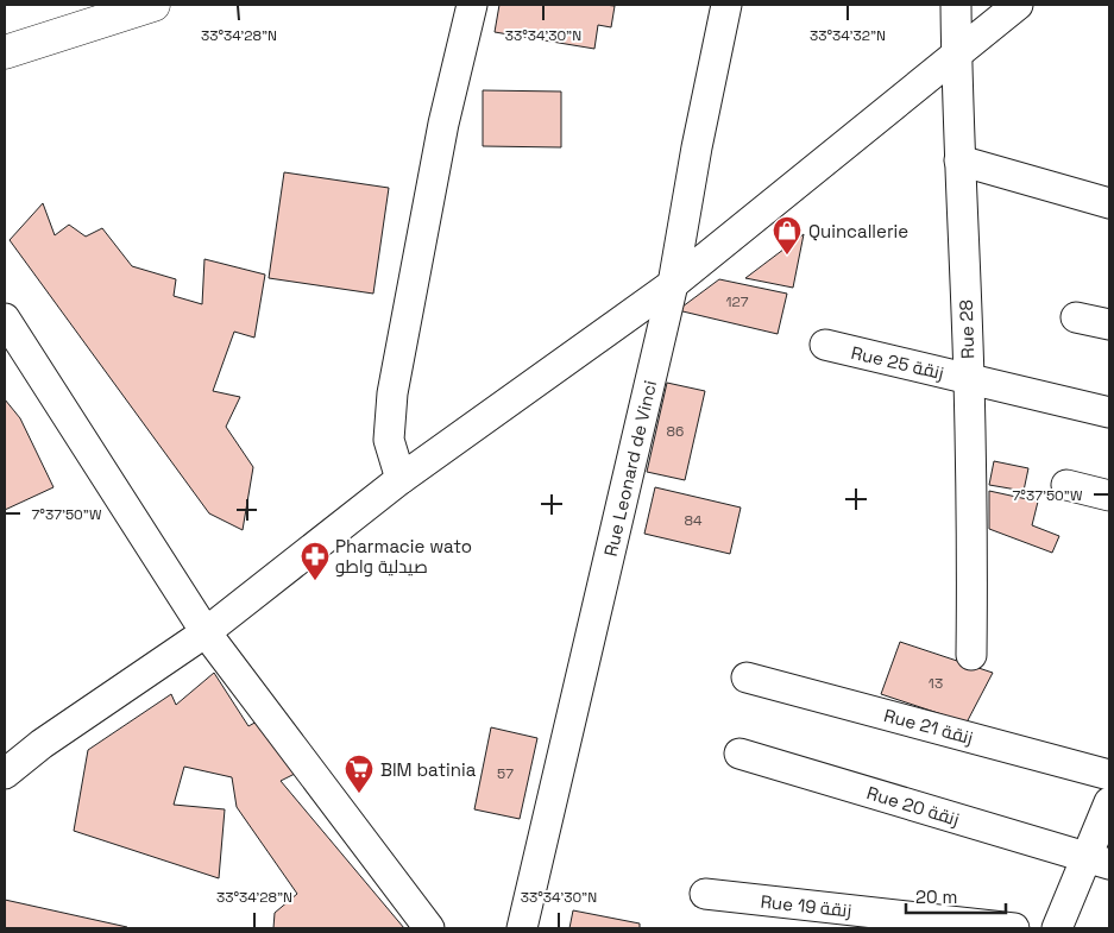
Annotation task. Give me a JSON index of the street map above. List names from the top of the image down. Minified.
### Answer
{"streets":{"street":["Rue 28","Rue 25 زنقة","Rue Leonard de Vinci","Rue 21 زنقة","Rue 20 زنقة","Rue 19 زنقة"]},"crossings":[["Rue 28","Rue 25 زنقة"]],"places":{"shop":["Quincallerie"],"pharmacy":["Pharmacie wato صيدلية واطو"],"supermarket":["BIM batinia"]},"house_numbers":["127","86","84","13","57"],"scale_bar":"20 m","coordinates":["33°34'28\"N","33°34'30\"N","33°34'32\"N","7°37'50\"W"]}
